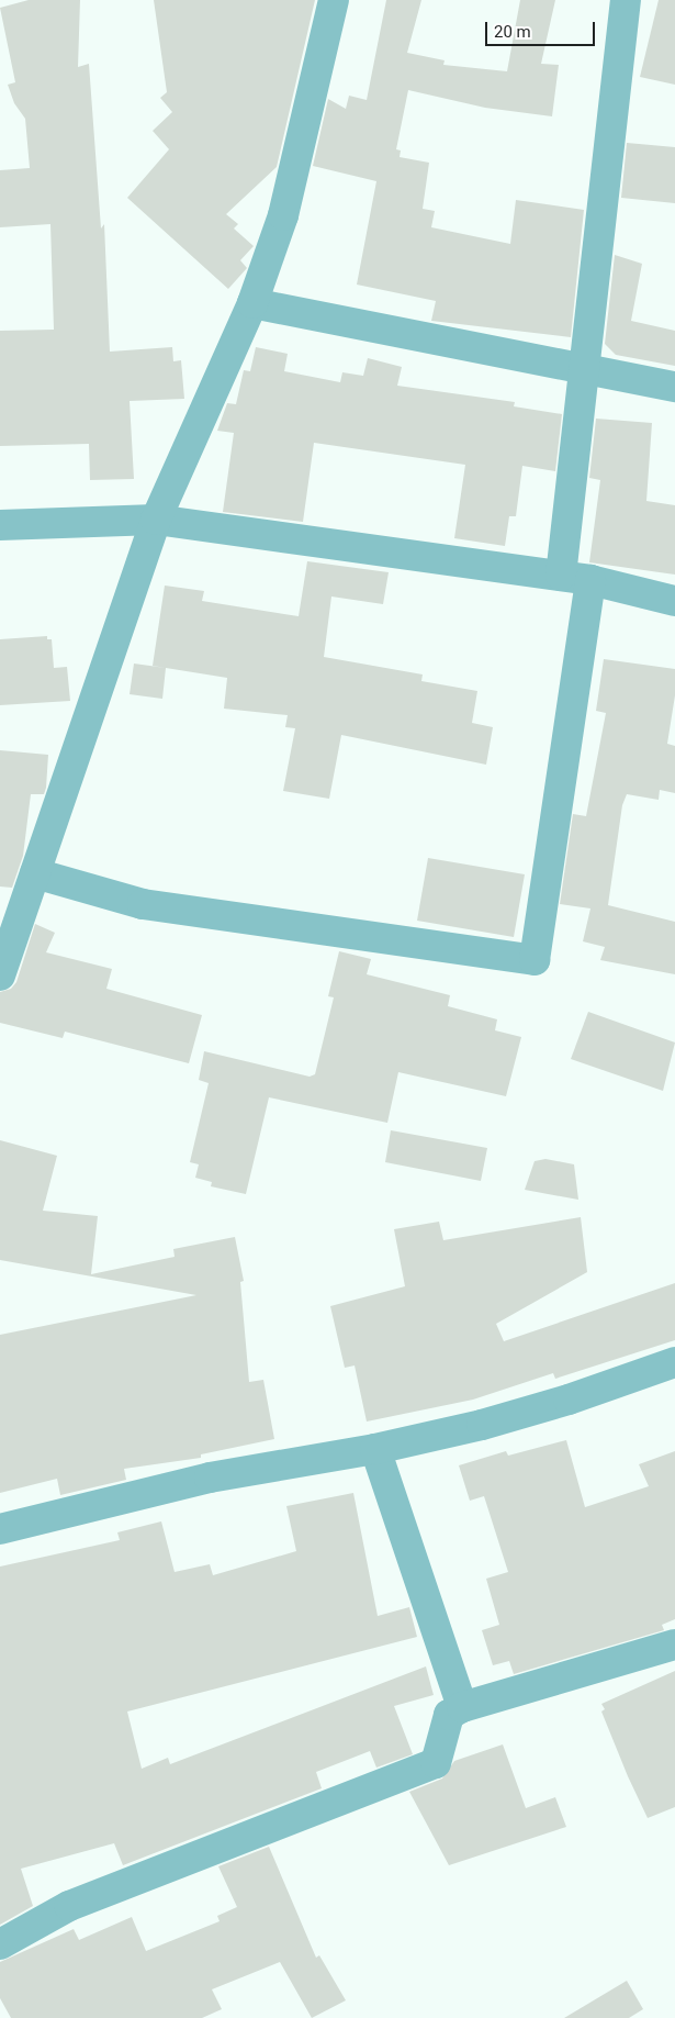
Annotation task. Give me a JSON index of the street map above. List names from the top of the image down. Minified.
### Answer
{"scale_bar":"20 m"}
